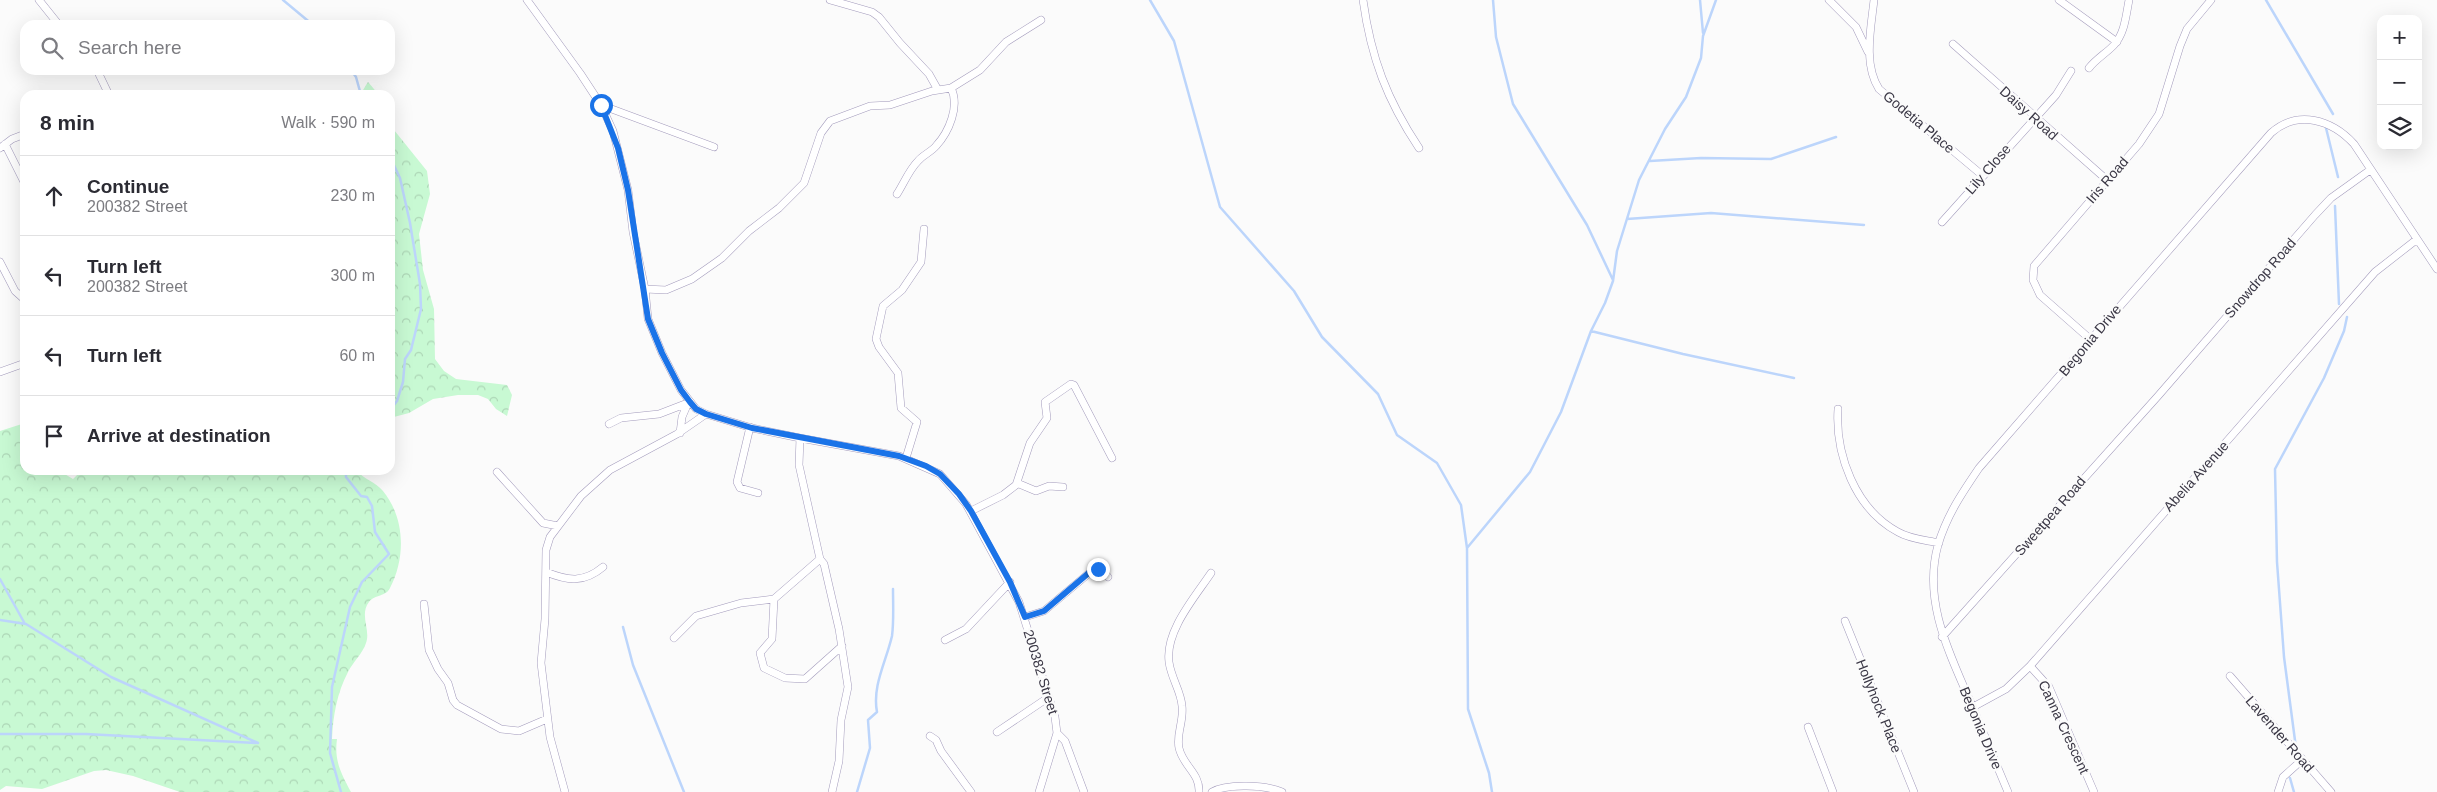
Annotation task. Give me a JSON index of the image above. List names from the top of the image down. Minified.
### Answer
{"streets":{"street":["Daisy Road","Godetia Place","Lily Close","Iris Road","Snowdrop Road","Begonia Drive","Abelia Avenue","Sweetpea Road","200382 Street","Hollyhock Place","Canna Crescent","Lavender Road"]},"crossings":[["Daisy Road","Lily Close"],["Daisy Road","Iris Road"],["Godetia Place","Lily Close"],["Iris Road","Begonia Drive"],["Snowdrop Road","Begonia Drive"],["Snowdrop Road","Sweetpea Road"],["Begonia Drive","Abelia Avenue"],["Begonia Drive","Sweetpea Road"],["Abelia Avenue","Canna Crescent"]],"page":{"map_buttons":["+","−"],"search":"Search here","heading":["8 min","Walk · 590 m"],"list":[["Continue","200382 Street","230 m"],["Turn left","200382 Street","300 m"],["Turn left","60 m"],"Arrive at destination"]}}
